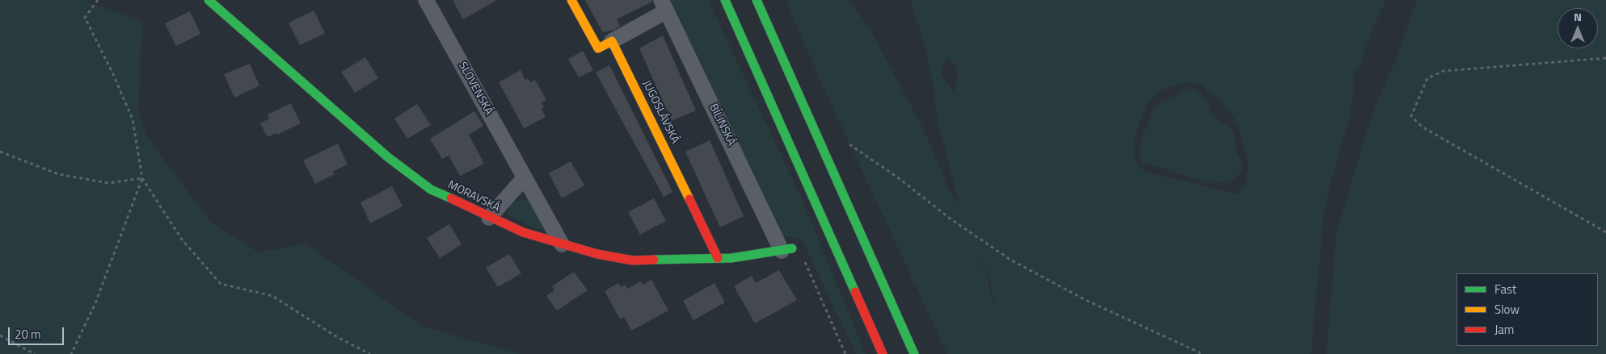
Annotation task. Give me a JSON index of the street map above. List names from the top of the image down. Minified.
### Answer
{"streets":{"main road":["JUGOSLÁVSKÁ","MORAVSKÁ"],"street":["SLOVENSKÁ","BÍLINSKÁ"]},"crossings":[["SLOVENSKÁ","MORAVSKÁ"],["JUGOSLÁVSKÁ","MORAVSKÁ"],["BÍLINSKÁ","MORAVSKÁ"]],"legend":["Fast","Slow","Jam"],"scale_bar":"20 m","north":"top"}
